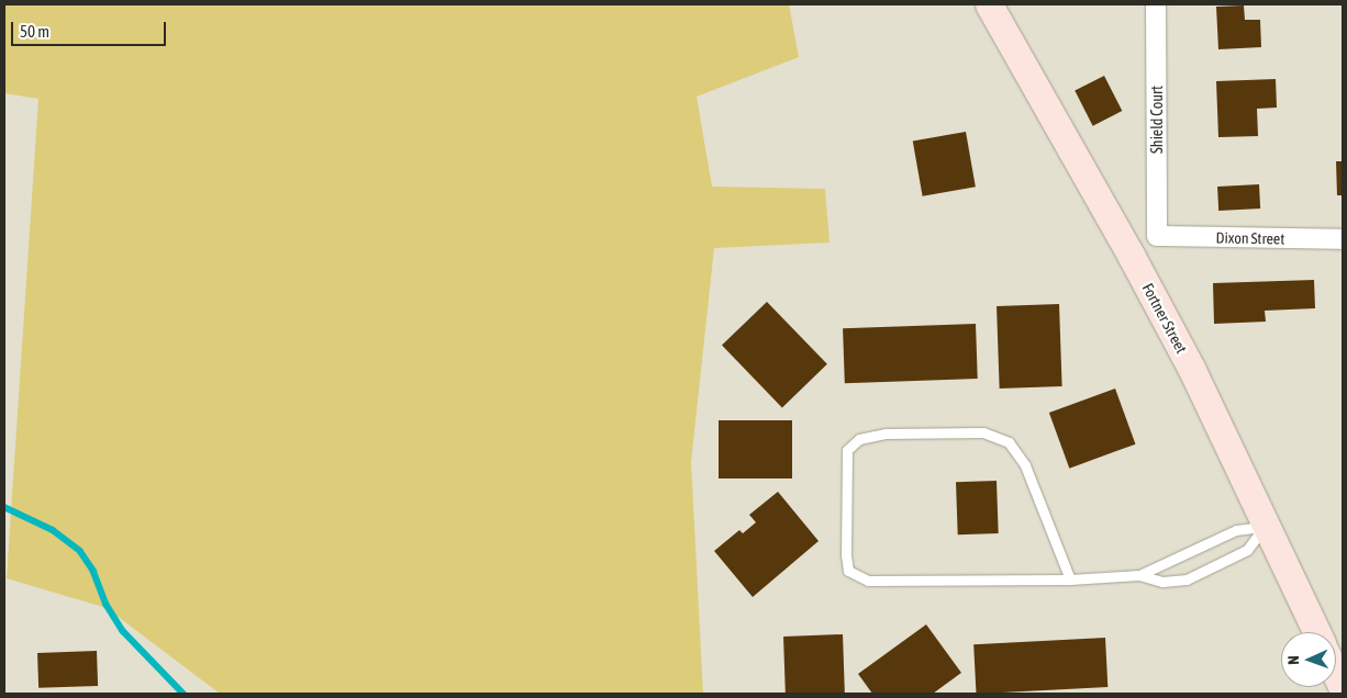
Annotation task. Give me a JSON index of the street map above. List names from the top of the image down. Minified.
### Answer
{"streets":{"street":["Shield Court","Dixon Street","Fortner Street"]},"crossings":[["Shield Court","Dixon Street"]],"scale_bar":"50 m","north":"left"}
